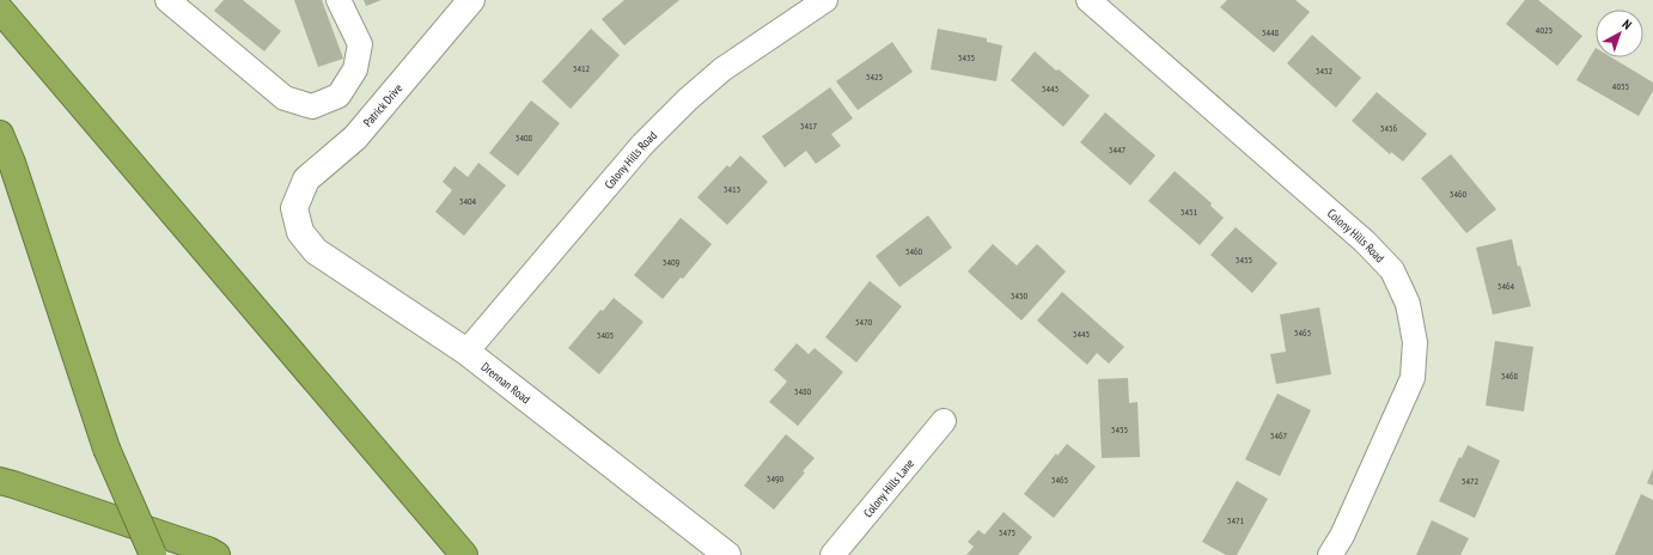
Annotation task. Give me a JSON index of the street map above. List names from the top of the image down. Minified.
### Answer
{"streets":{"street":["Patrick Drive","Colony Hills Road","Drennan Road","Colony Hills Lane"]},"crossings":[["Patrick Drive","Drennan Road"],["Colony Hills Road","Drennan Road"]],"house_numbers":["4025","3448","3435","3412","3452","3425","4035","3443","3417","3456","3408","3447","3413","3460","3404","3451","3460","3455","3409","3464","3450","3470","3463","3445","3405","3468","3480","3455","3467","3490","3465","3472","3471","3475"],"north":"top right"}
